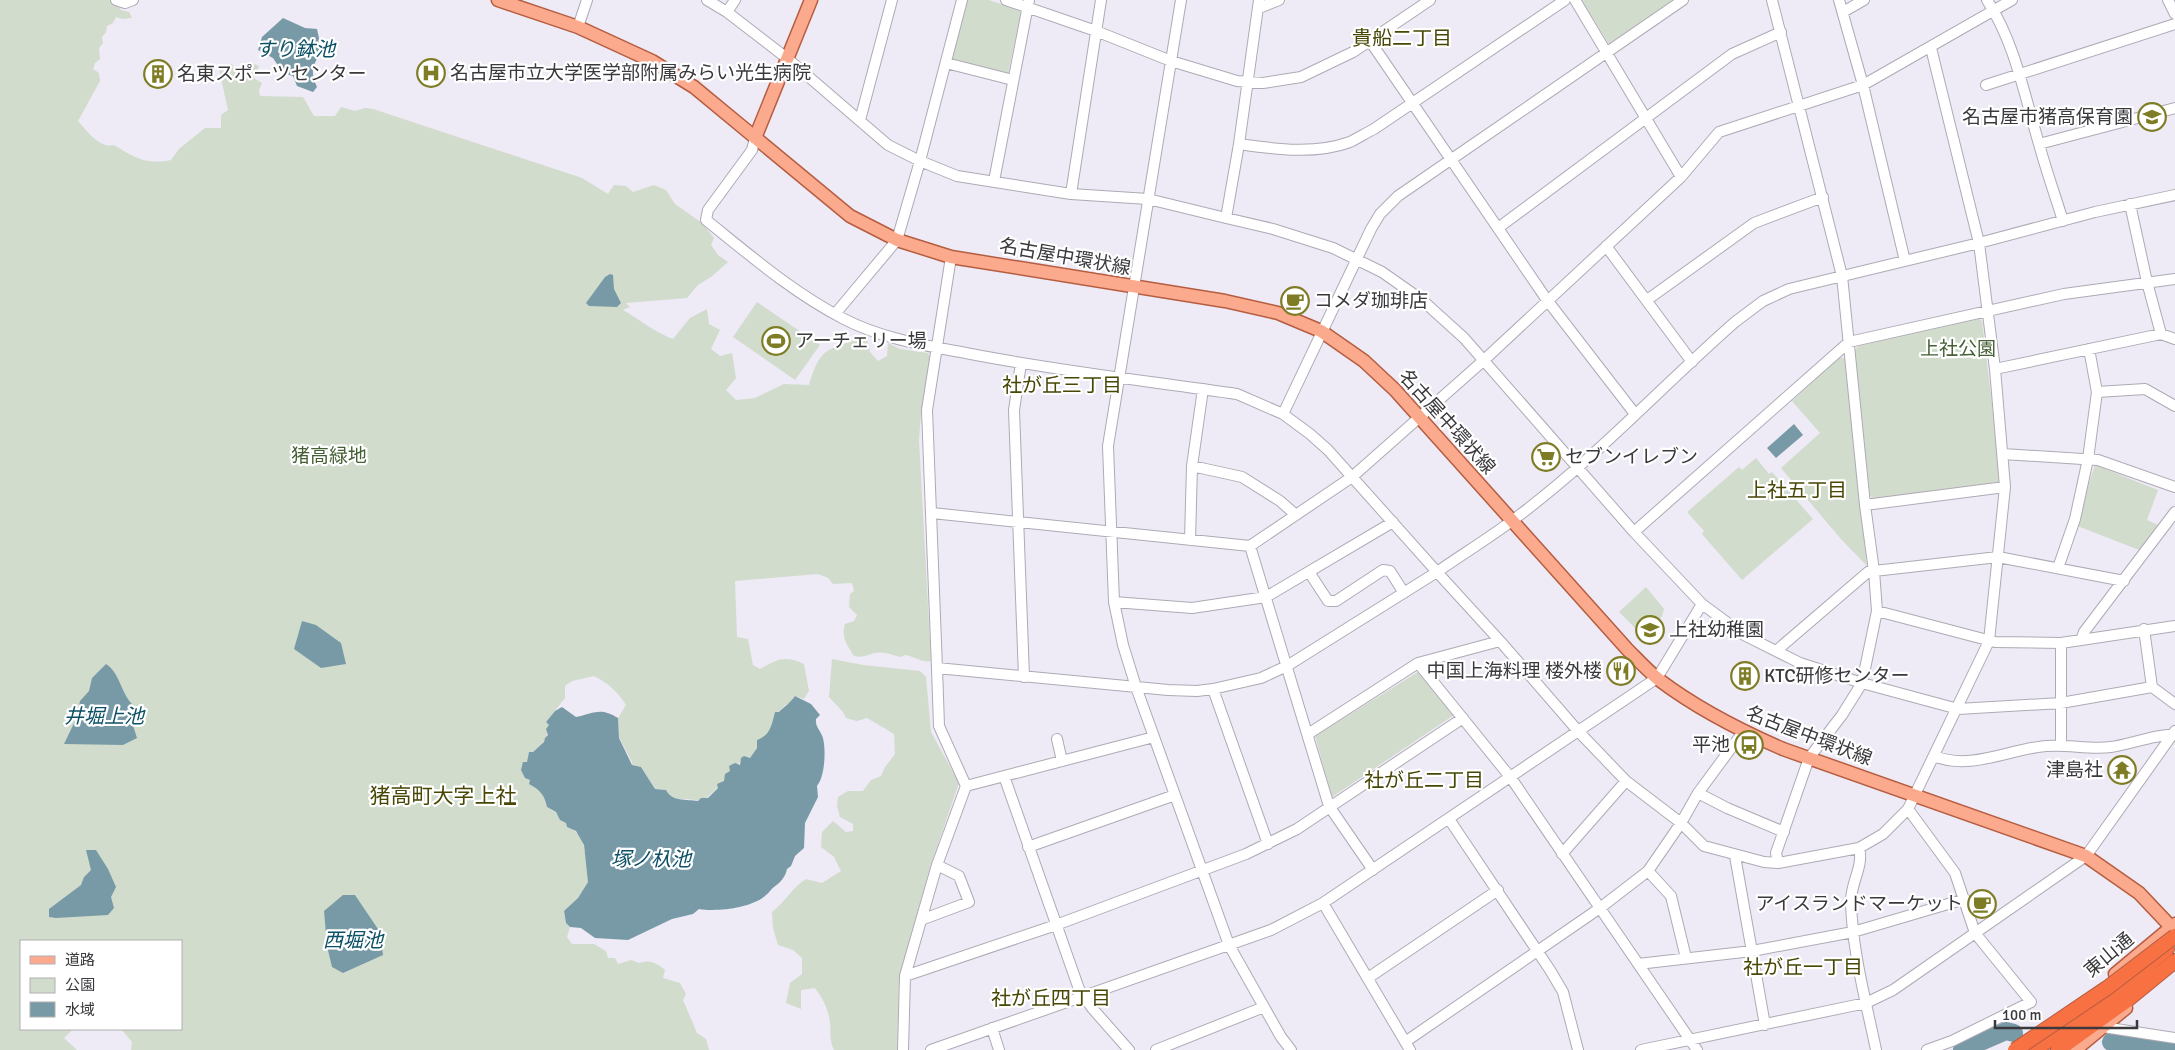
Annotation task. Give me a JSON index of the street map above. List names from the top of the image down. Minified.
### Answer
{"streets":{"main road":["名古屋中環状線"]},"districts":["貴船二丁目","社が丘三丁目","上社五丁目","社が丘二丁目","猪高町大字上社","社が丘一丁目","社が丘四丁目"],"water":["すり鉢池","井堀上池","塚ノ杁池","西堀池"],"parks":["上社公園","猪高緑地"],"places":{"hospital":["名古屋市立大学医学部附属みらい光生病院"],"building":["名東スポーツセンター","KTC研修センター"],"school or university":["名古屋市猪高保育園","上社幼稚園"],"cafe":["コメダ珈琲店","アイスランドマーケット"],"sports":["アーチェリー場"],"supermarket":["セブンイレブン"],"restaurant":["中国上海料理 楼外楼"],"bus stop":["平池"],"temple":["津島社"]},"legend":["道路","公園","水域"],"scale_bar":"100 m"}
